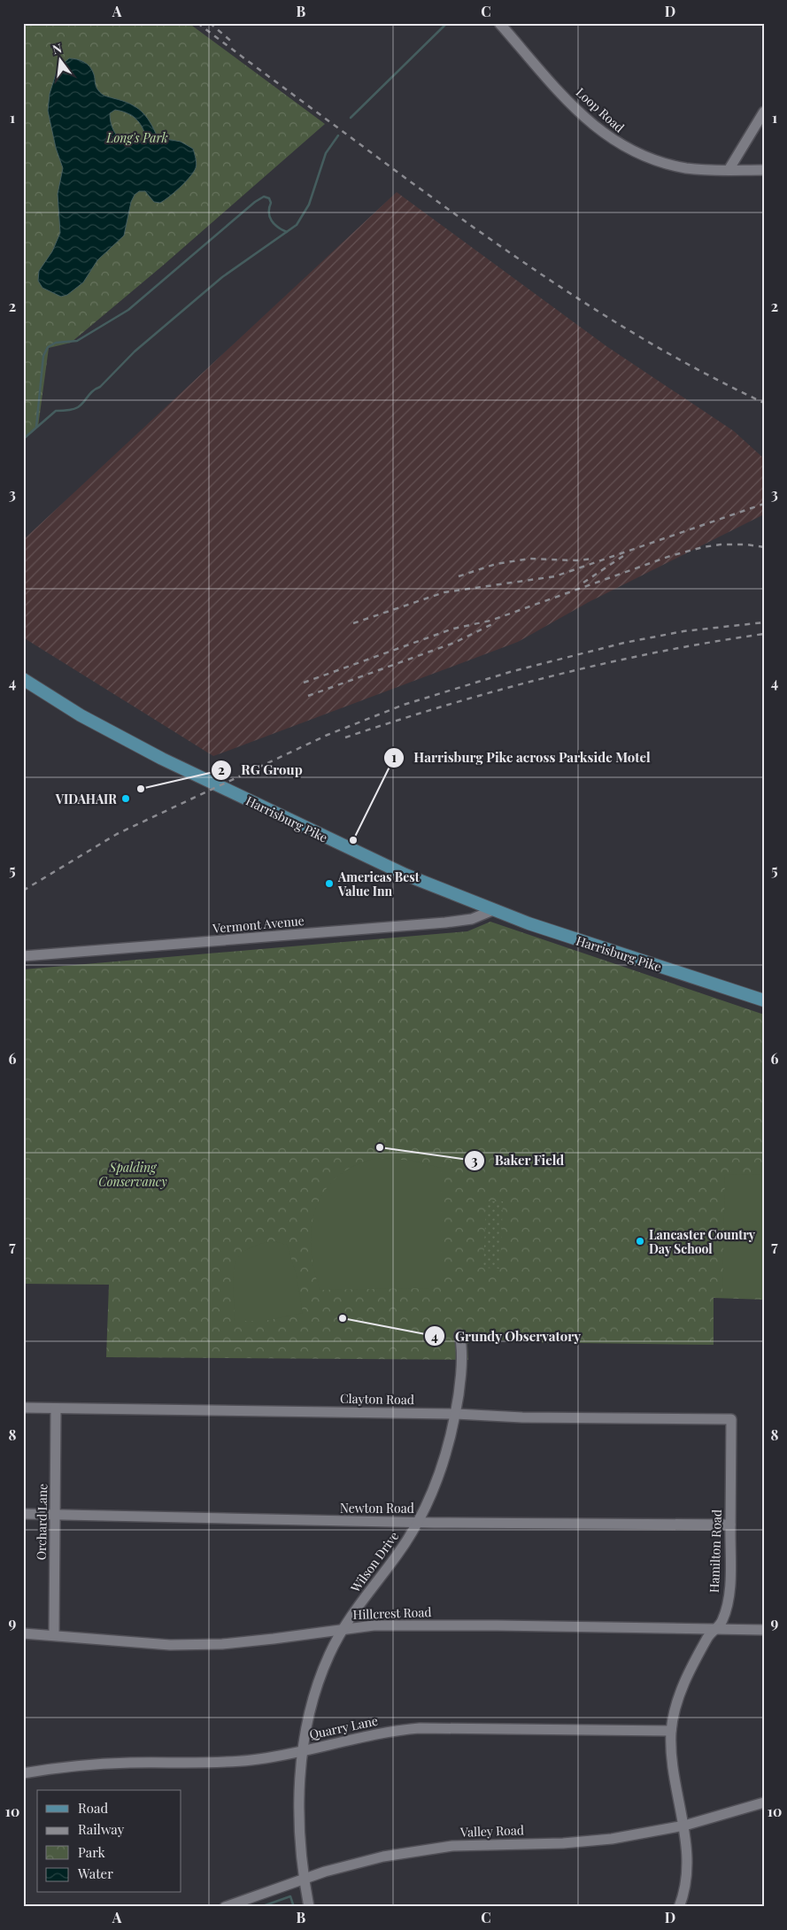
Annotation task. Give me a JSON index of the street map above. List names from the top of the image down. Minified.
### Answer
{"streets":{"main road":["Harrisburg Pike"],"street":["Loop Road","Vermont Avenue","Clayton Road","Newton Road","Orchard Lane","Hamilton Road","Wilson Drive","Hillcrest Road","Quarry Lane","Valley Road"]},"crossings":[["Harrisburg Pike","Vermont Avenue"],["Clayton Road","Orchard Lane"],["Clayton Road","Hamilton Road"],["Clayton Road","Wilson Drive"],["Newton Road","Orchard Lane"],["Newton Road","Hamilton Road"],["Newton Road","Wilson Drive"],["Orchard Lane","Hillcrest Road"],["Hamilton Road","Hillcrest Road"],["Hamilton Road","Quarry Lane"],["Hamilton Road","Valley Road"],["Wilson Drive","Hillcrest Road"],["Wilson Drive","Quarry Lane"],["Wilson Drive","Valley Road"]],"parks":["Long's Park","Spalding Conservancy"],"places":["RG Group","VIDAHAIR","Harrisburg Pike across Parkside Motel","Americas Best Value Inn","Baker Field","Lancaster Country Day School","Grundy Observatory"],"legend":["Road","Railway","Park","Water"],"north":"top","grid":{"columns":["A","B","C","D"],"rows":["1","2","3","4","5","6","7","8","9","10"]}}
